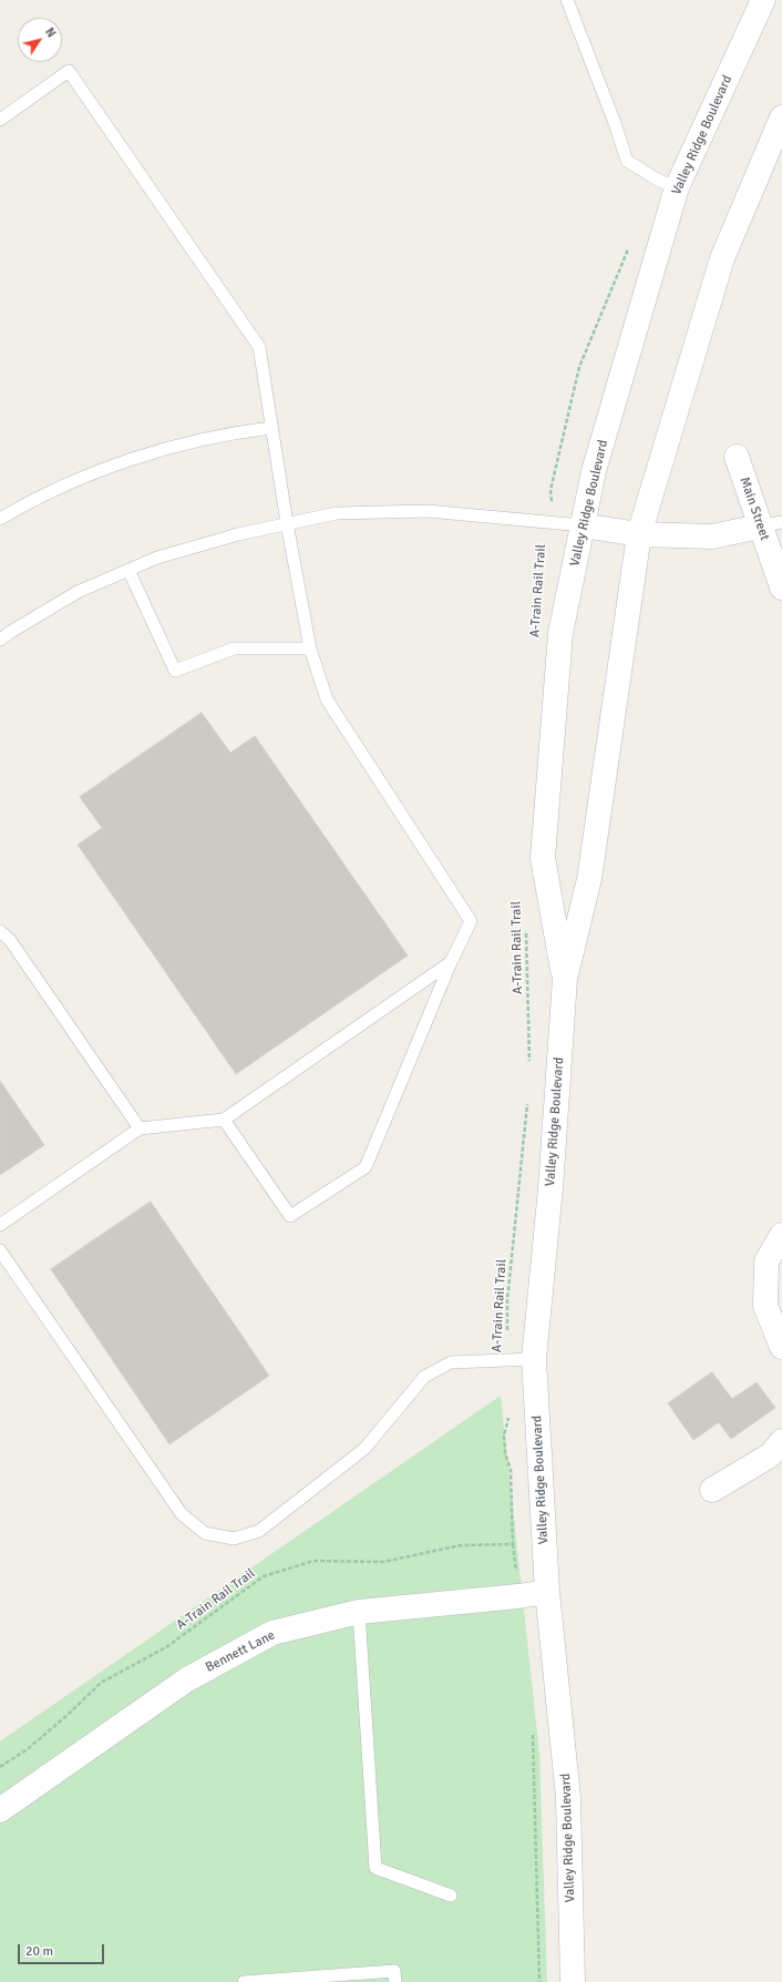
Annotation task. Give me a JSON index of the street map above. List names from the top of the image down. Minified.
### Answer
{"streets":{"street":["Valley Ridge Boulevard","Main Street","Bennett Lane"],"path":["A-Train Rail Trail"]},"crossings":[["Valley Ridge Boulevard","Bennett Lane"]],"scale_bar":"20 m","north":"top right"}
